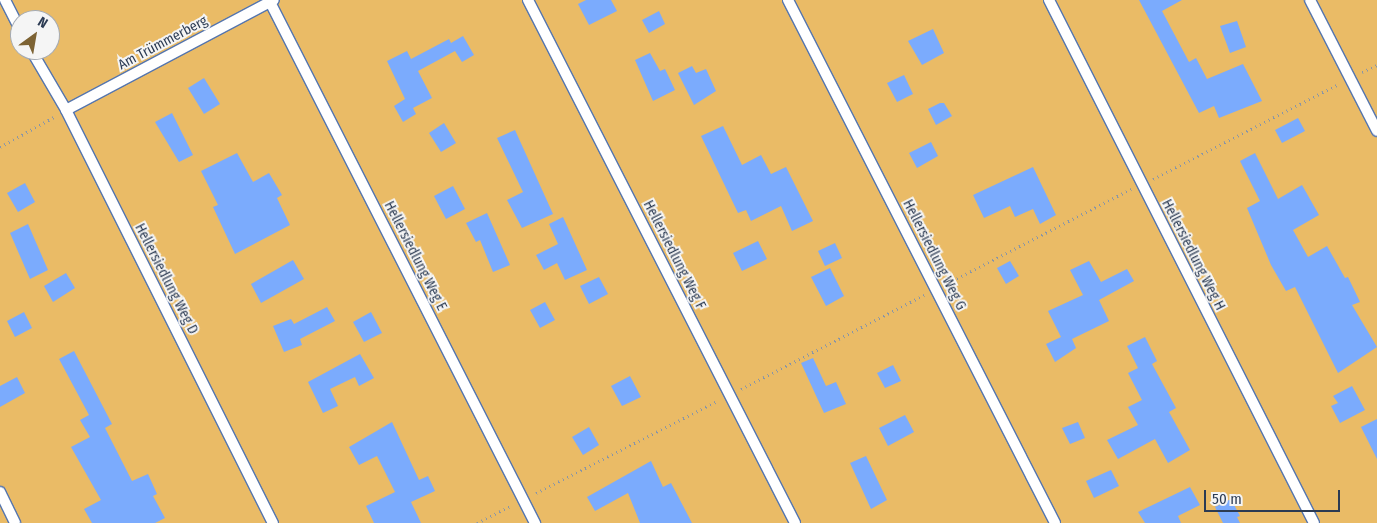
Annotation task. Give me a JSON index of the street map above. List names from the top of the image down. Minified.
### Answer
{"streets":{"lane":["Am Trümmerberg","Hellersiedlung Weg F","Hellersiedlung Weg G","Hellersiedlung Weg H","Hellersiedlung Weg E","Hellersiedlung Weg D"]},"crossings":[["Am Trümmerberg","Hellersiedlung Weg E"],["Am Trümmerberg","Hellersiedlung Weg D"]],"scale_bar":"50 m","north":"top right"}
